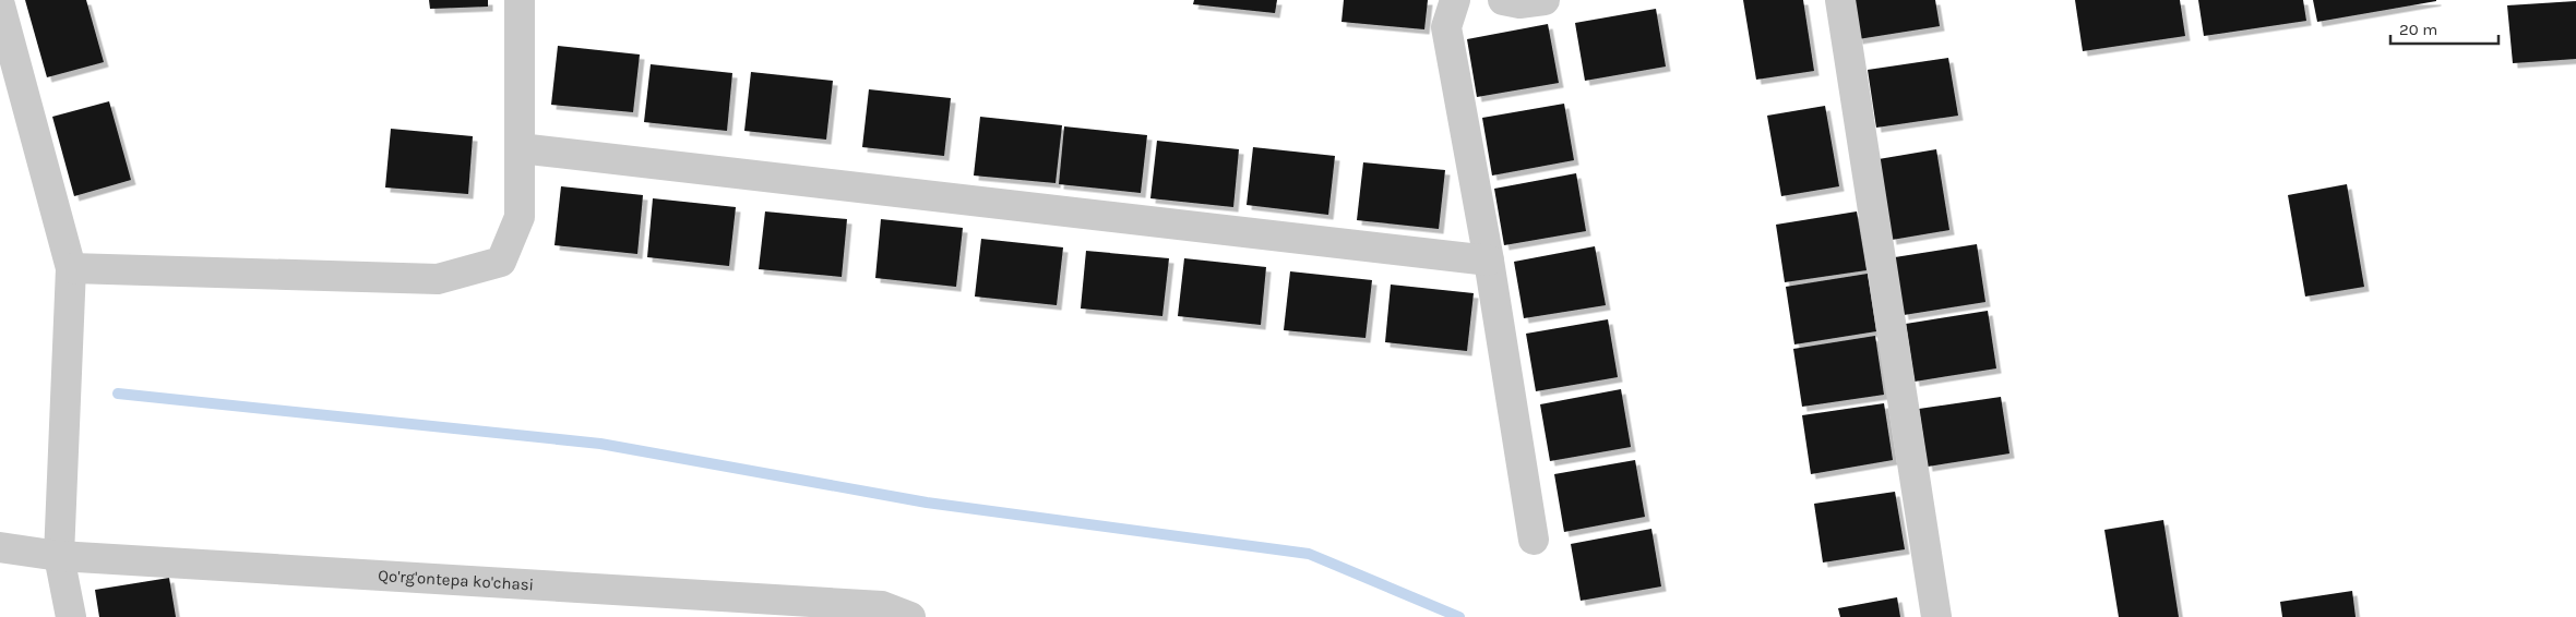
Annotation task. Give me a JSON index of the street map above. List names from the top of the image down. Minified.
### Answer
{"streets":{"street":["Qo'rg'ontepa ko'chasi"]},"scale_bar":"20 m"}
